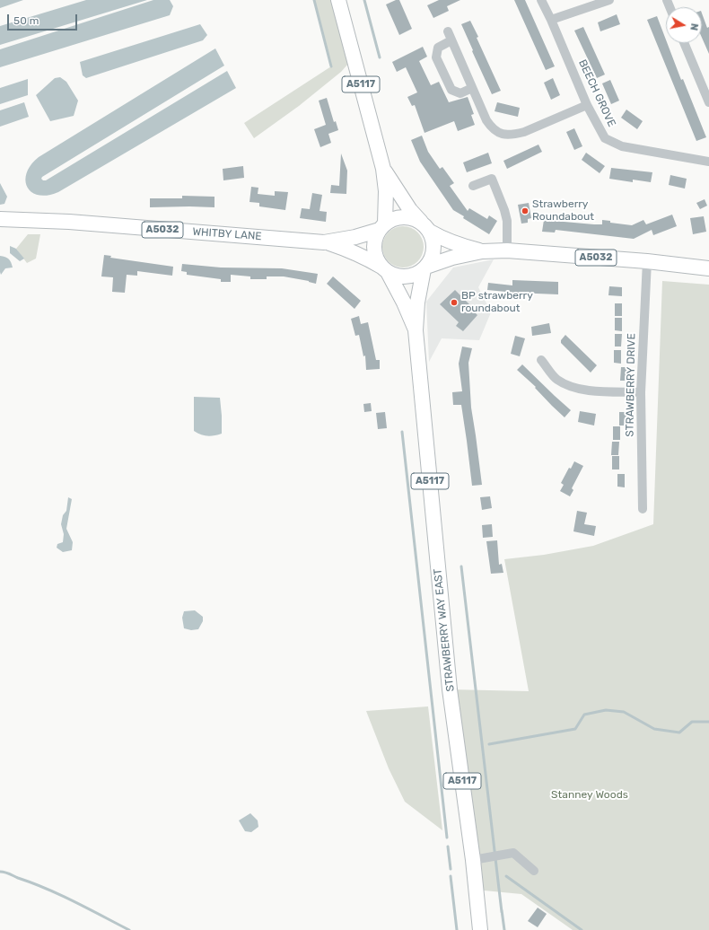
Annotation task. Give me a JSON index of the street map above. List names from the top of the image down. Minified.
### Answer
{"streets":{"main road":["A5117","A5032","WHITBY LANE","STRAWBERRY WAY EAST"],"street":["BEECH GROVE","STRAWBERRY DRIVE"]},"crossings":[["A5117","A5032"],["A5117","WHITBY LANE"],["A5117","STRAWBERRY WAY EAST"],["A5032","WHITBY LANE"],["A5032","STRAWBERRY DRIVE"],["A5032","STRAWBERRY WAY EAST"],["WHITBY LANE","STRAWBERRY WAY EAST"]],"parks":["Stanney Woods"],"places":["Strawberry Roundabout","BP strawberry roundabout"],"scale_bar":"50 m","north":"right"}
